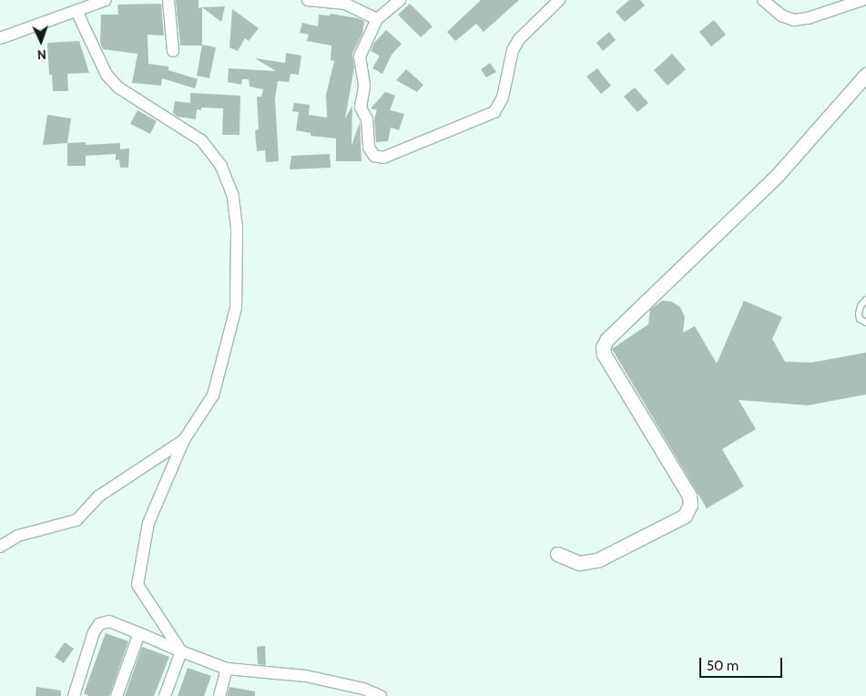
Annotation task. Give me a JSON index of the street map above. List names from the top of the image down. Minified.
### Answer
{"scale_bar":"50 m","north":"bottom"}
